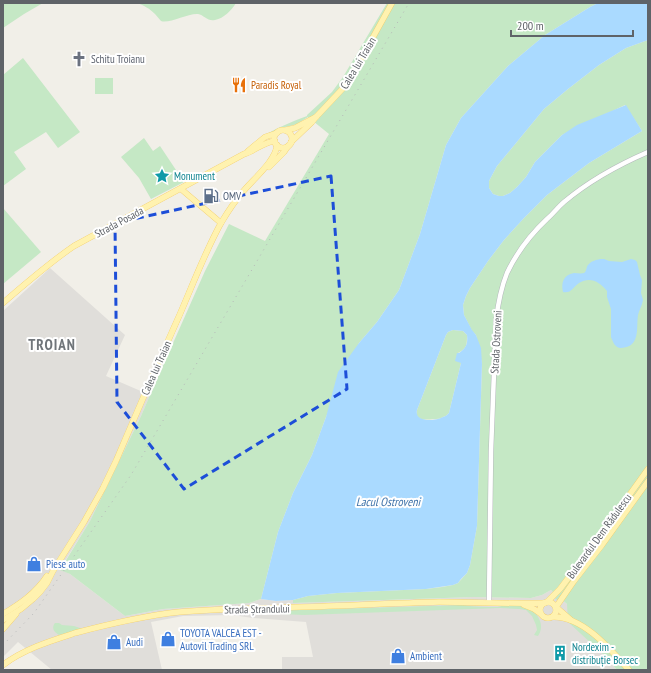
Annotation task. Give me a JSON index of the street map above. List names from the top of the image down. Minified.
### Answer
{"streets":{"main road":["Calea lui Traian","Strada Posada","Bulevardul Dem Rădulescu","Strada Ștrandului"],"street":["Strada Ostroveni"]},"crossings":[["Calea lui Traian","Strada Posada"],["Strada Ostroveni","Strada Ștrandului"],["Bulevardul Dem Rădulescu","Strada Ștrandului"]],"districts":["TROIAN"],"water":["Lacul Ostroveni"],"places":{"church":["Schitu Troianu"],"restaurant":["Paradis Royal"],"place":["Monument"],"fuel station":["OMV"],"shop":["Piese auto","TOYOTA VALCEA EST - Autovil Trading SRL","Audi","Ambient"],"building":["Nordexim - distribuție Borsec"]},"scale_bar":"200 m"}
